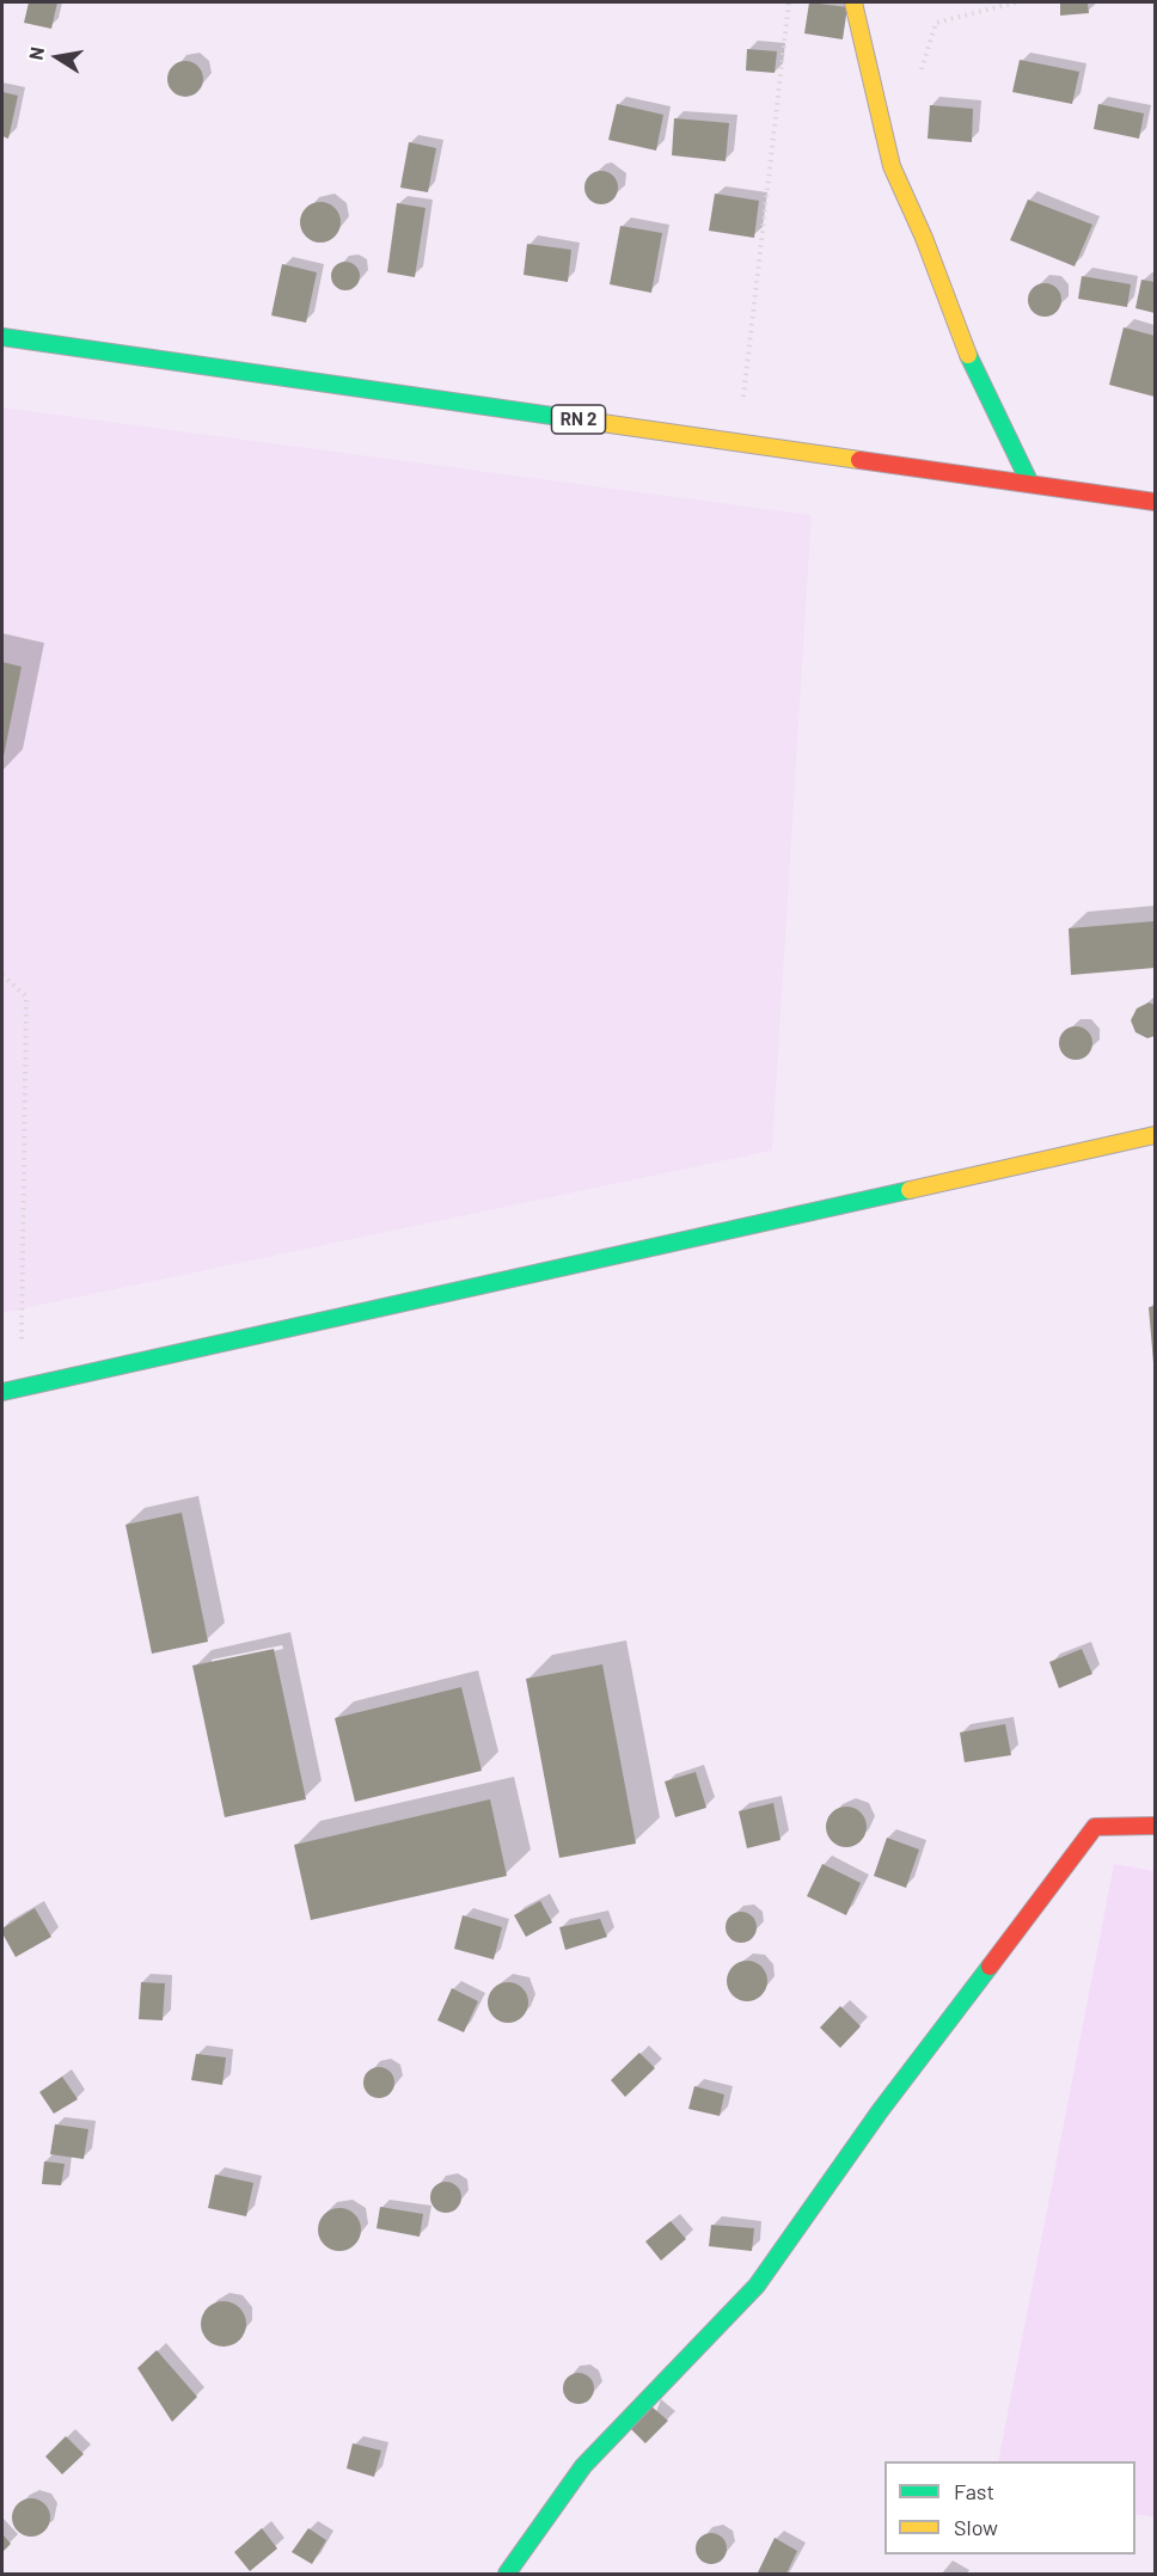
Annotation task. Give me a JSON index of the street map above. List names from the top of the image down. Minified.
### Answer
{"streets":{"street":["RN 2"]},"legend":["Fast","Slow"],"north":"left"}
